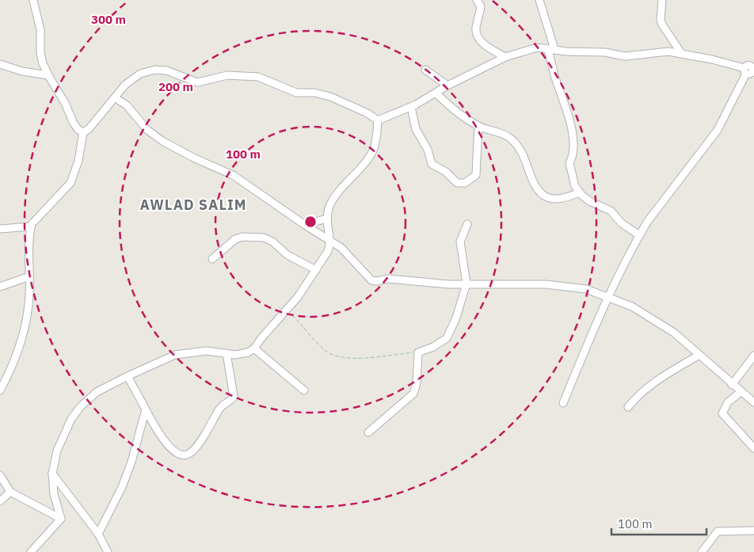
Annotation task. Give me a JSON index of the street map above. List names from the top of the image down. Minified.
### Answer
{"districts":["AWLAD SALIM"],"scale_bar":"100 m","rings":["300 m","200 m","100 m"]}
